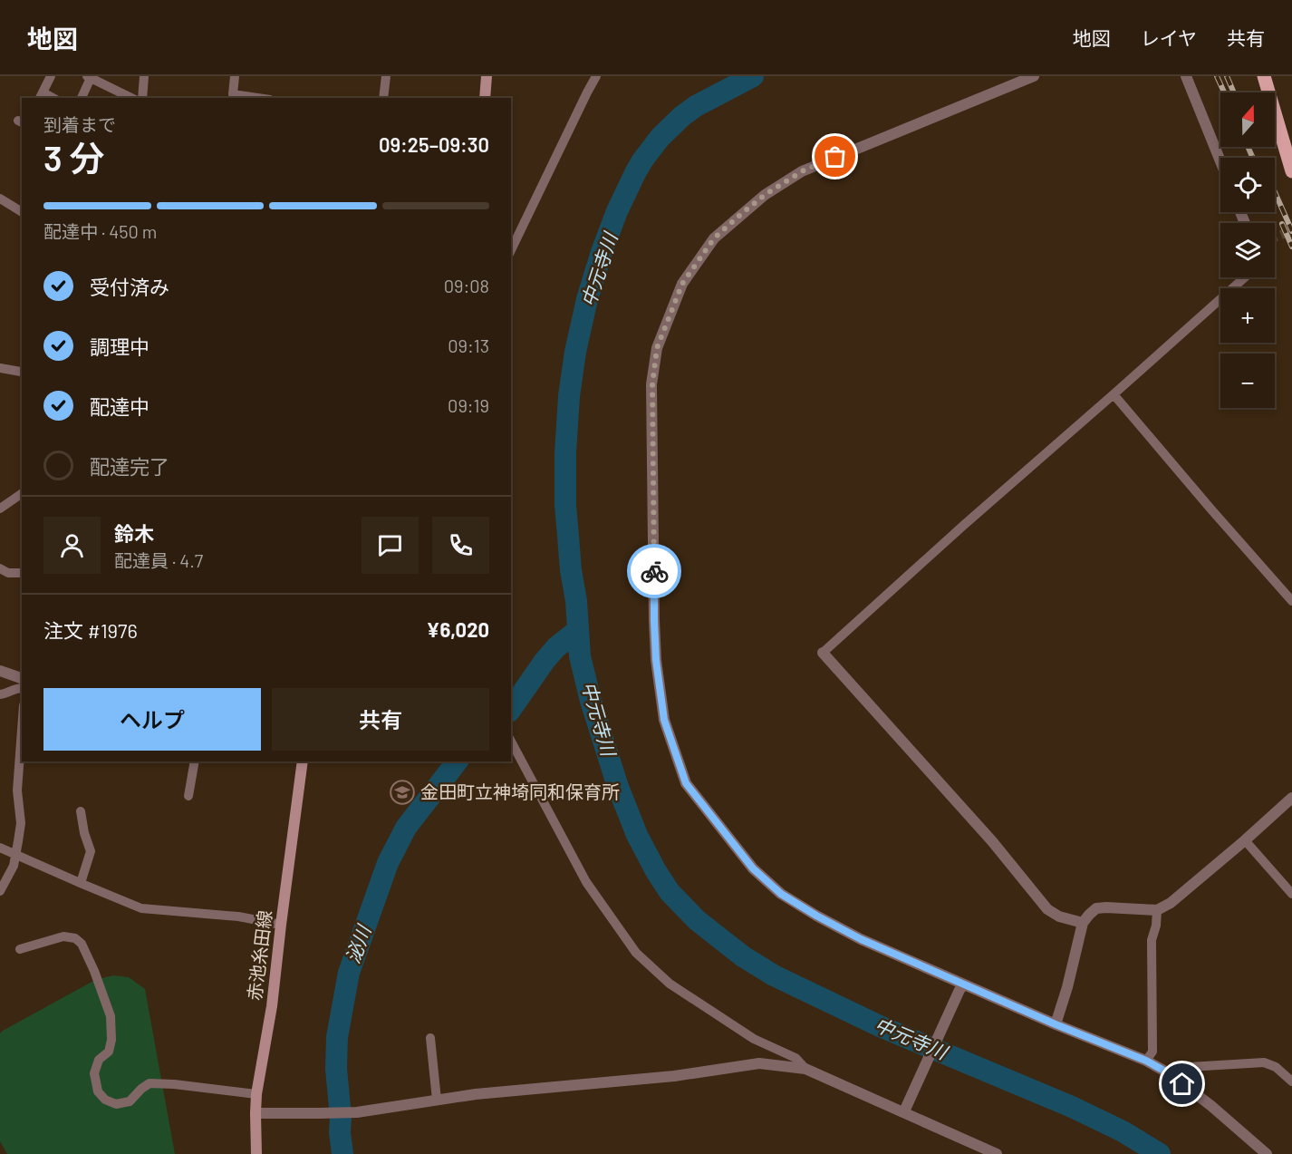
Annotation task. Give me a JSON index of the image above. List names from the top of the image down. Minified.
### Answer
{"streets":{"main road":["赤池糸田線"]},"water":["中元寺川","泌川"],"places":{"school or university":["金田町立神埼同和保育所"]},"north":"top","page":{"header":"地図","nav":["地図","レイヤ","共有"],"map_buttons":["+","−"],"heading":["3 分","到着まで","09:25–09:30"],"panel":["鈴木","配達員 · 4.7","注文 #1976","¥6,020"],"bar":"配達中 · 450 m","list":[["受付済み","09:08"],["調理中","09:13"],["配達中","09:19"],"配達完了"],"buttons":["ヘルプ","共有"]}}
